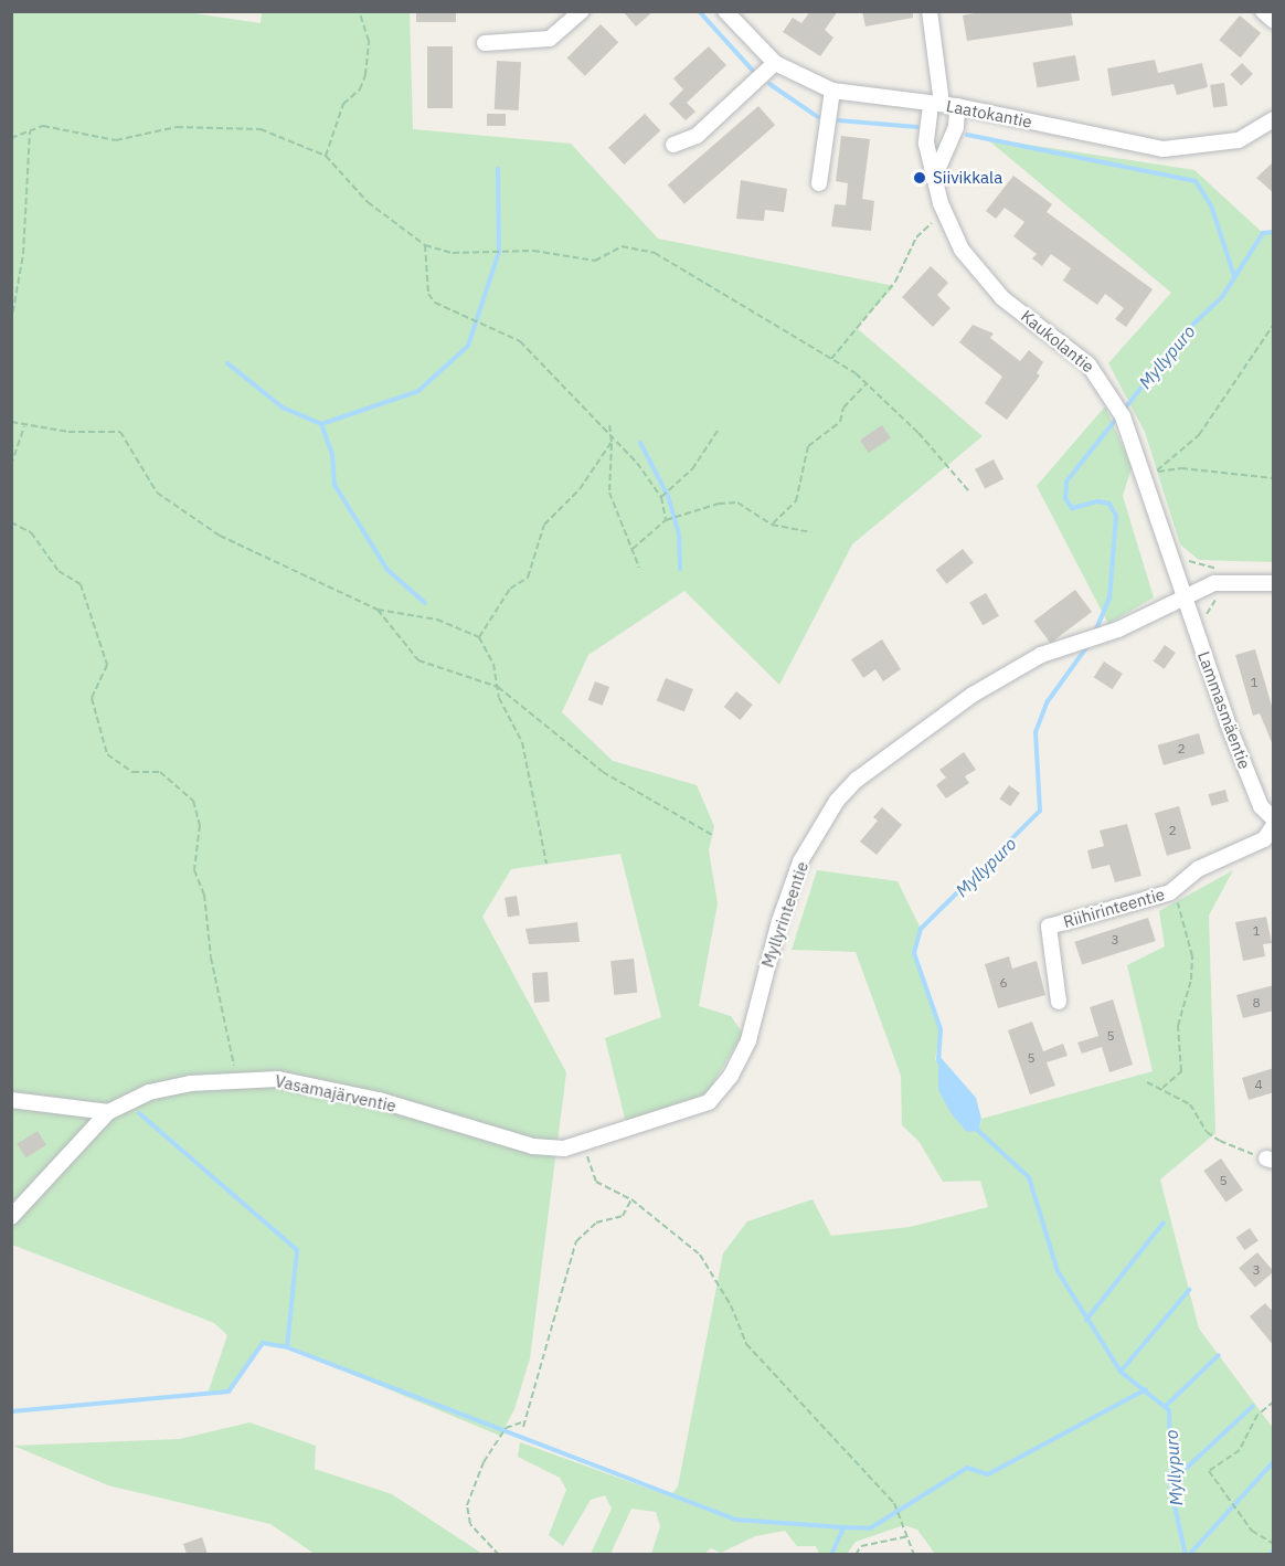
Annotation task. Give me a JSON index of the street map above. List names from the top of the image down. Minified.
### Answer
{"streets":{"street":["Laatokantie","Kaukolantie","Lammasmäentie","Riihirinteentie","Myllyrinteentie","Vasamajärventie"]},"crossings":[["Laatokantie","Kaukolantie"],["Kaukolantie","Lammasmäentie"],["Kaukolantie","Myllyrinteentie"],["Lammasmäentie","Riihirinteentie"],["Lammasmäentie","Myllyrinteentie"],["Myllyrinteentie","Vasamajärventie"]],"water":["Myllypuro"],"places":["Siivikkala"],"house_numbers":["1","2","2","1","3","6","8","5","5","4","5","3"]}
